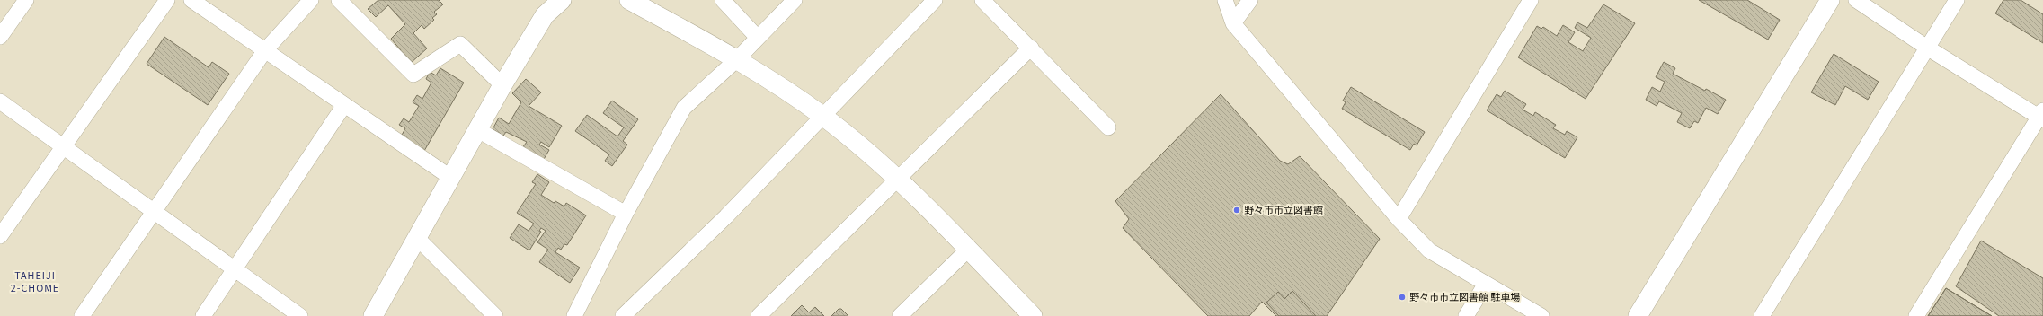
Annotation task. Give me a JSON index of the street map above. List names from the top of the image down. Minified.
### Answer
{"districts":["TAHEIJI 2-CHOME"],"places":["野々市市立図書館","野々市市立図書館 駐車場"]}
